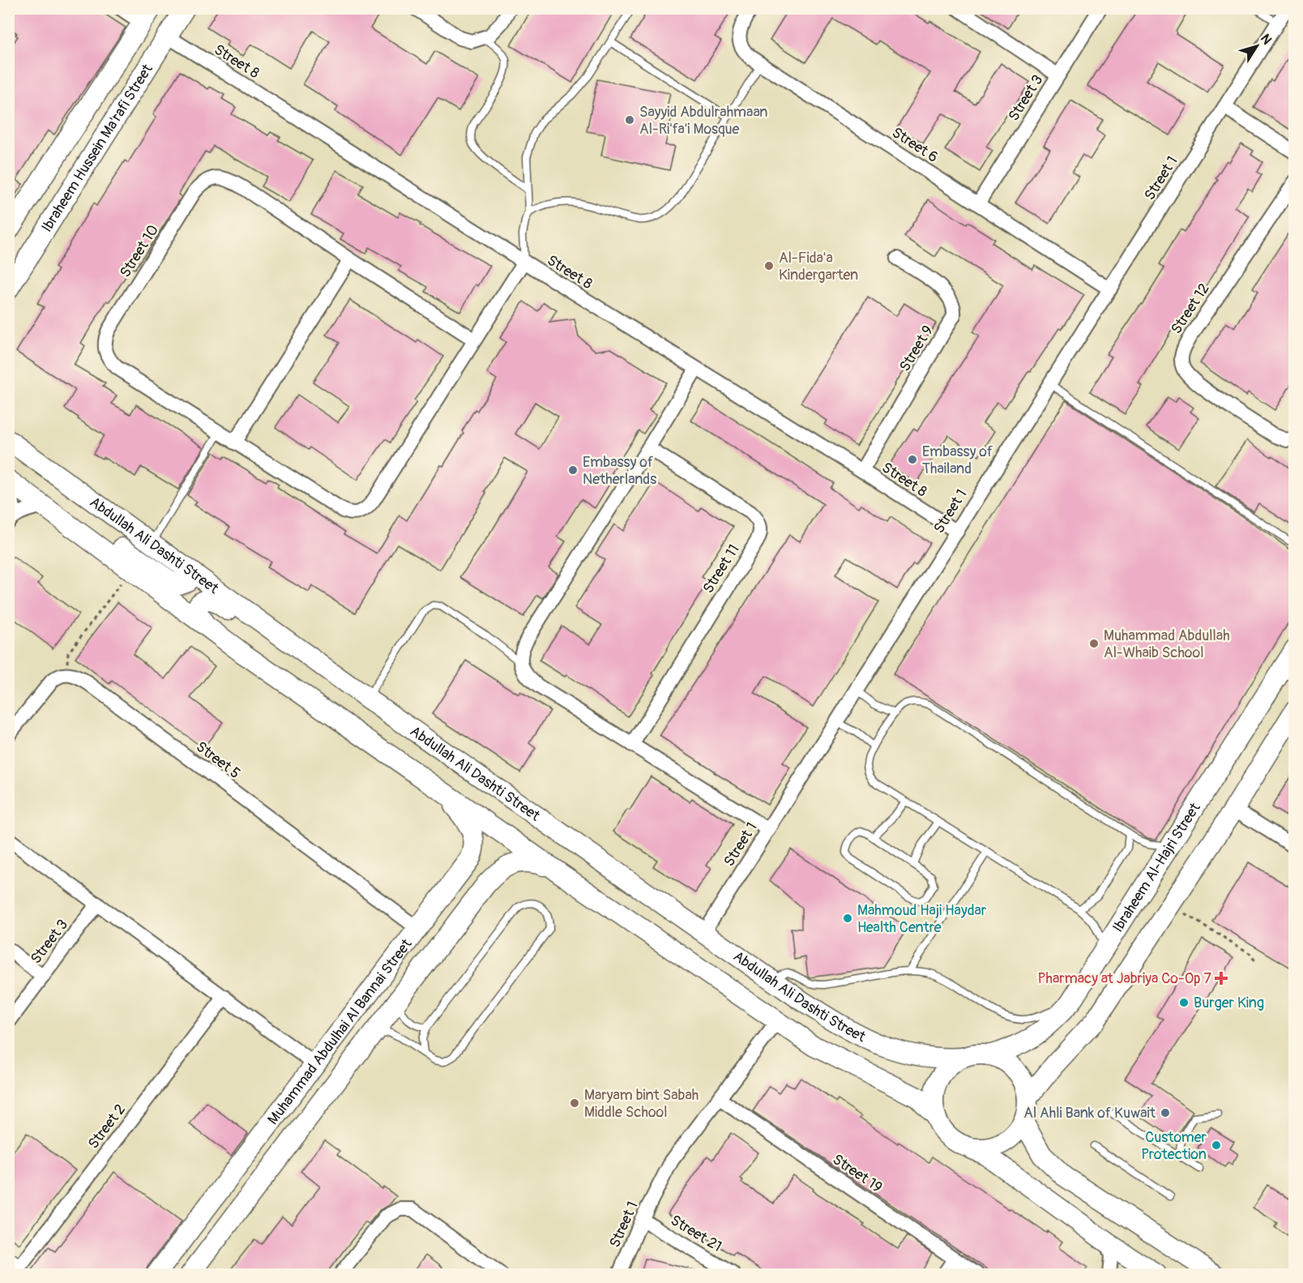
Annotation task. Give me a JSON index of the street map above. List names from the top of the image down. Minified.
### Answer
{"streets":{"main road":["Ibraheem Hussein Ma'rafi Street","Abdullah Ali Dashti Street","Ibraheem Al-Hajri Street","Muhammad Abdulhai Al Bannai Street"],"street":["Street 8","Street 3","Street 6","Street 1","Street 10","Street 12","Street 9","Street 11","Street 5","Street 2","Street 19","Street 21"]},"crossings":[["Street 8","Ibraheem Hussein Ma'rafi Street"],["Street 8","Street 1"],["Street 8","Street 10"],["Street 8","Street 9"],["Street 3","Street 6"],["Street 6","Street 1"],["Street 1","Abdullah Ali Dashti Street"],["Street 1","Street 19"],["Street 1","Street 21"],["Abdullah Ali Dashti Street","Ibraheem Al-Hajri Street"],["Abdullah Ali Dashti Street","Muhammad Abdulhai Al Bannai Street"],["Street 5","Muhammad Abdulhai Al Bannai Street"]],"places":{"other":["Sayyid Abdulrahmaan Al-Ri'fa'i Mosque","Al-Fida'a Kindergarten","Embassy of Thailand","Embassy of Netherlands","Muhammad Abdullah Al-Whaib School","Mahmoud Haji Haydar Health Centre","Burger King","Maryam bint Sabah Middle School","Al Ahli Bank of Kuwait","Customer Protection"],"health":["Pharmacy at Jabriya Co-Op 7"]},"north":"top right"}
